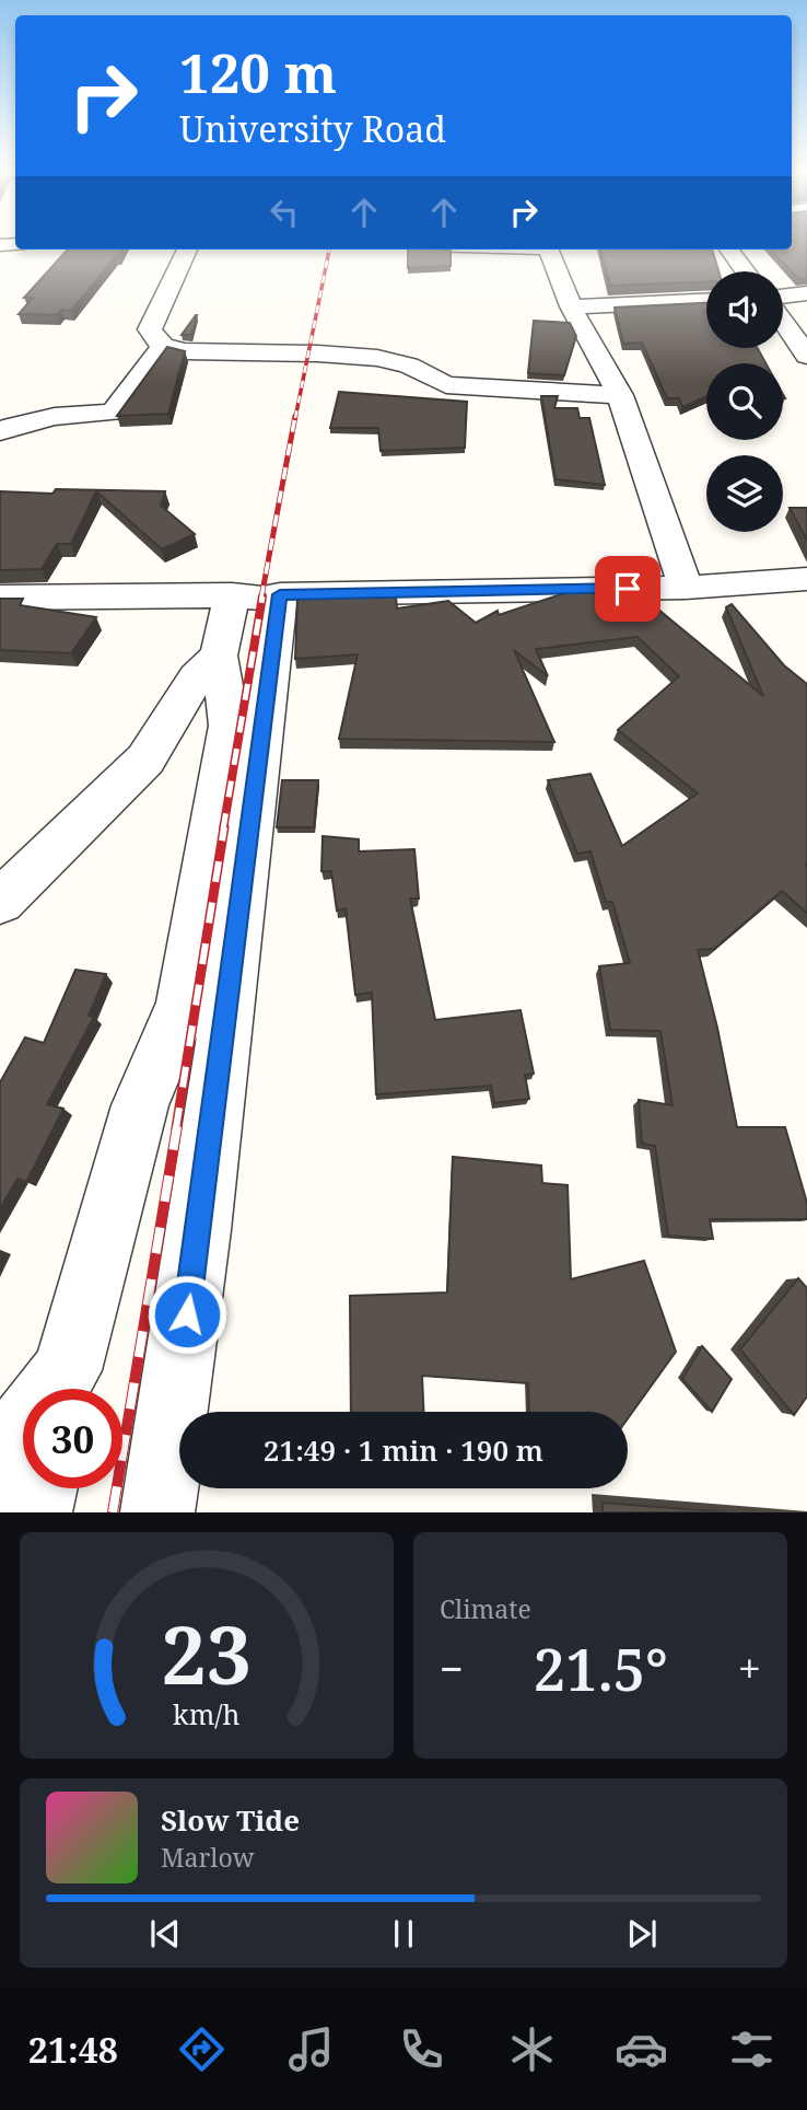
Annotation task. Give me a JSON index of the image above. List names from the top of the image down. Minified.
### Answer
{"page":{"turn":["120 m","University Road"],"limit":"30","trip":"21:49 · 1 min · 190 m","tile":"Climate","heat":["−","21.5°","+"],"song":["Slow Tide","Marlow"],"tabs":"21:48","gauge":["23","km/h"]}}
